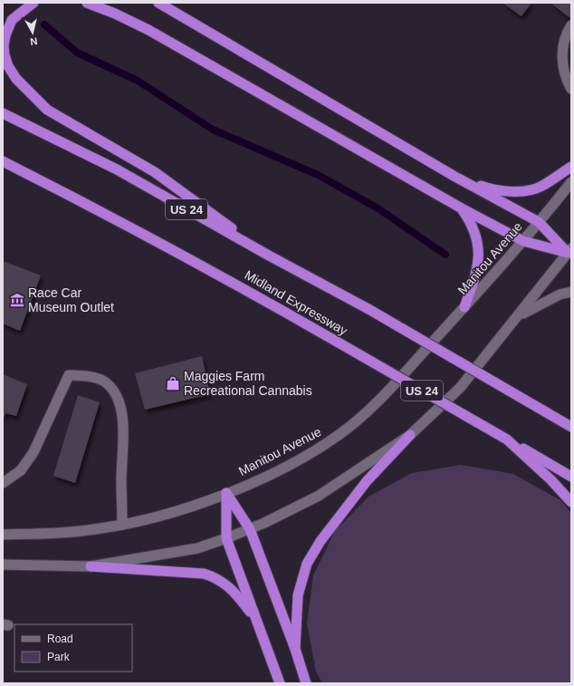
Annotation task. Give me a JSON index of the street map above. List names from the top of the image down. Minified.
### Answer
{"streets":{"highway":["US 24","Midland Expressway"],"main road":["Manitou Avenue"]},"places":{"museum":["Race Car Museum Outlet"],"shop":["Maggies Farm Recreational Cannabis"]},"legend":["Road","Park"],"north":"bottom"}
